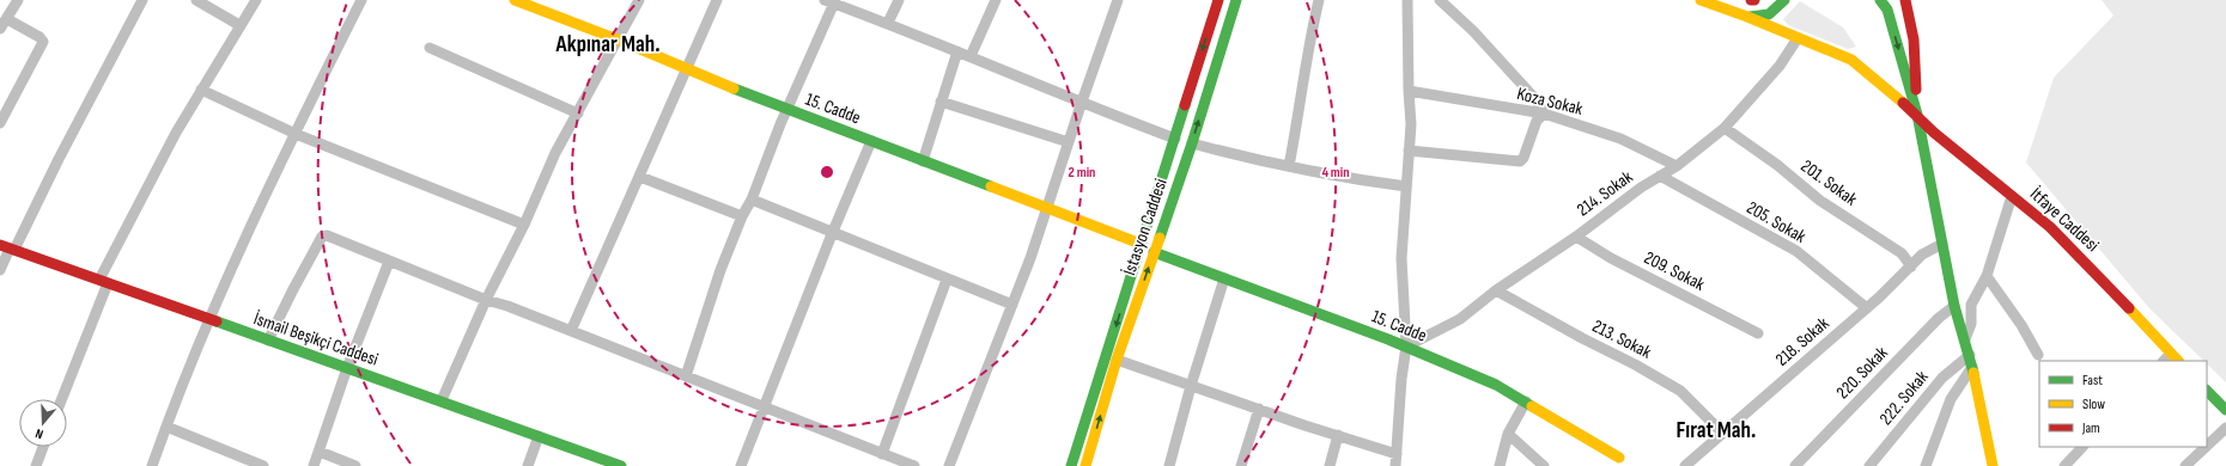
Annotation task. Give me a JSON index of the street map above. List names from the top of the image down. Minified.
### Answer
{"streets":{"street":["Koza Sokak","15. Cadde","201. Sokak","214. Sokak","İtfaye Caddesi","205. Sokak","İstasyon Caddesi","209. Sokak","İsmail Beşikçi Caddesi","213. Sokak","218. Sokak","220. Sokak","222. Sokak"]},"crossings":[["Koza Sokak","214. Sokak"],["15. Cadde","214. Sokak"],["15. Cadde","İstasyon Caddesi"],["201. Sokak","214. Sokak"],["201. Sokak","218. Sokak"],["214. Sokak","İtfaye Caddesi"],["214. Sokak","205. Sokak"],["214. Sokak","209. Sokak"],["214. Sokak","213. Sokak"],["205. Sokak","218. Sokak"],["213. Sokak","218. Sokak"]],"districts":["Akpınar Mah.","Fırat Mah."],"legend":["Fast","Slow","Jam"],"north":"bottom","rings":["2 min","4 min"]}
